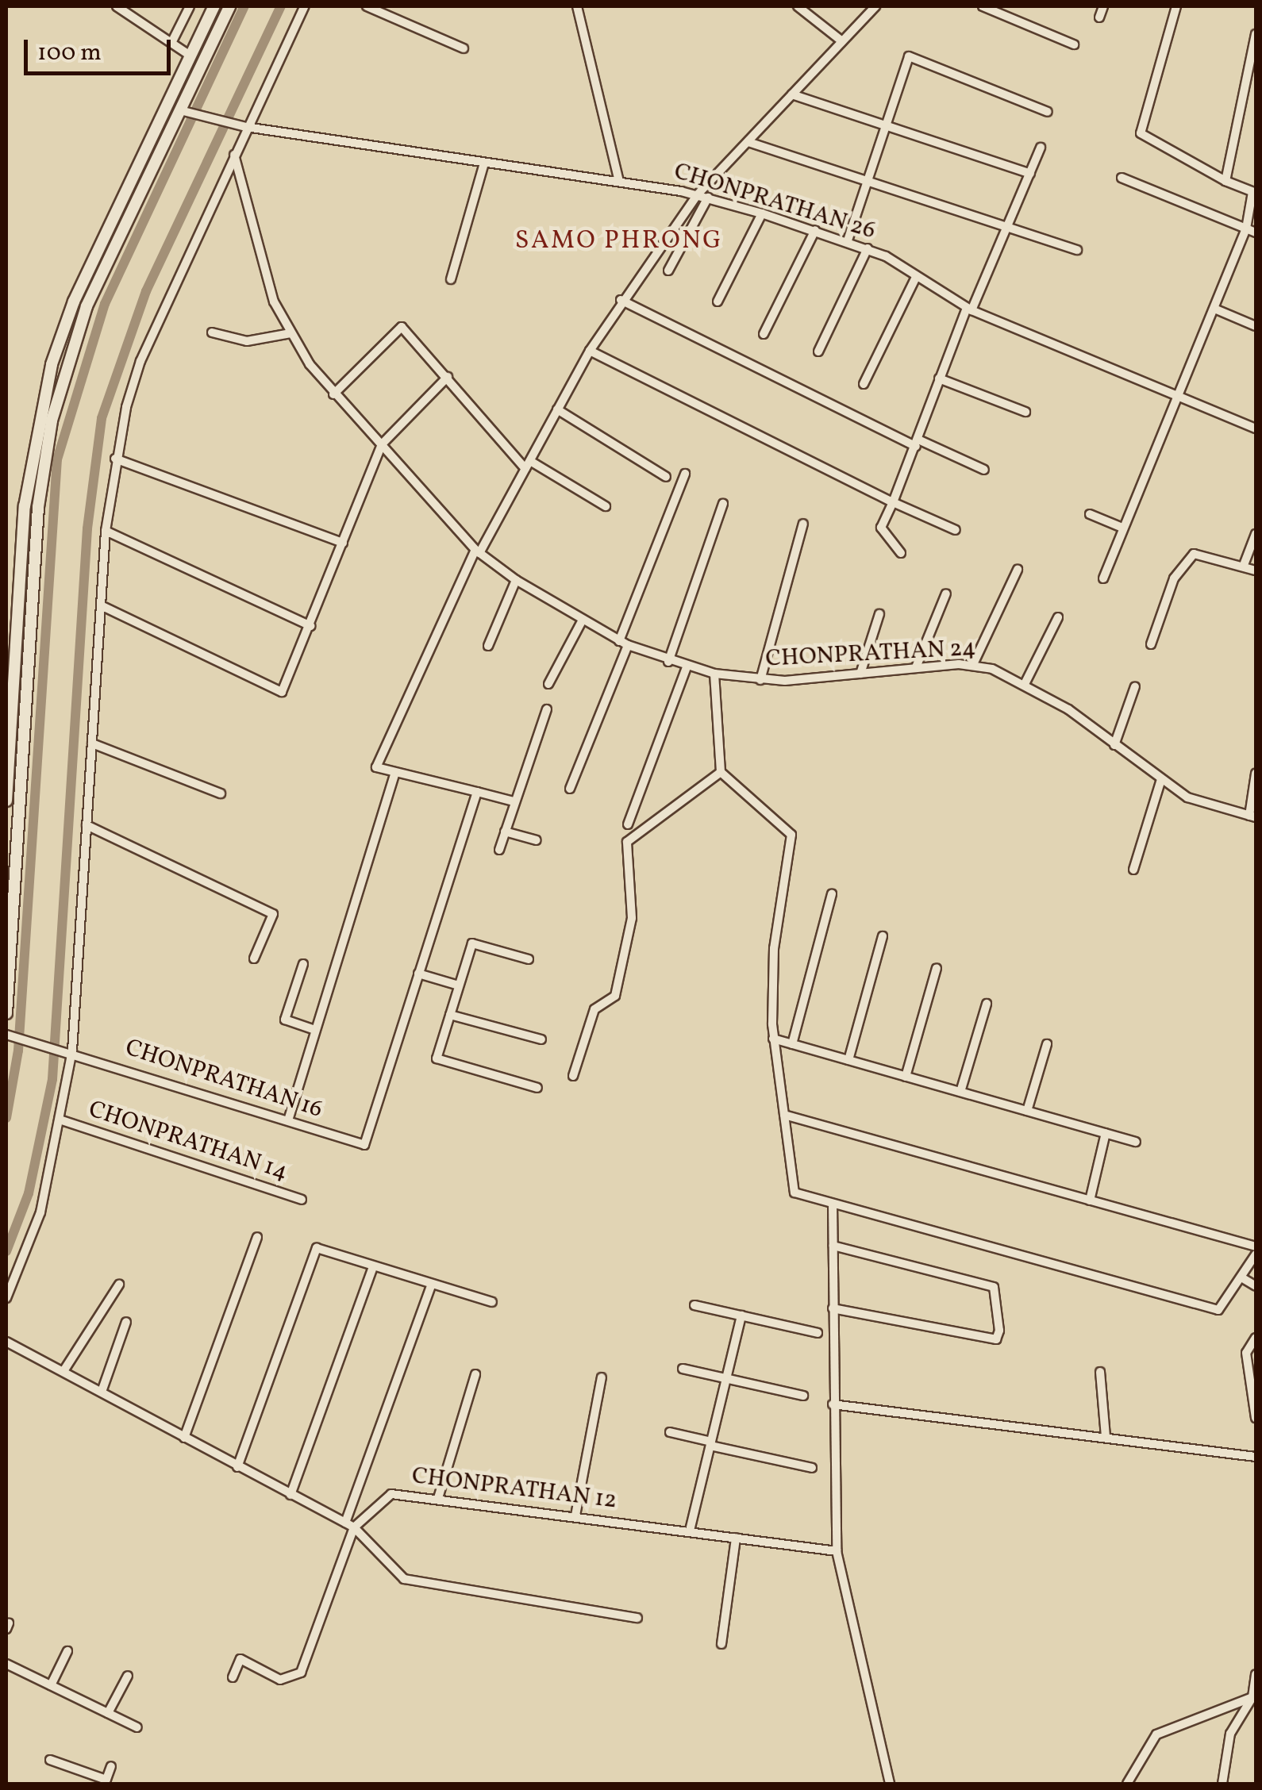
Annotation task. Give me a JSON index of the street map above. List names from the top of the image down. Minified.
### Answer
{"streets":{"street":["CHONPRATHAN 26","CHONPRATHAN 24","CHONPRATHAN 16","CHONPRATHAN 14","CHONPRATHAN 12"]},"districts":["SAMO PHRONG"],"scale_bar":"100 m"}
